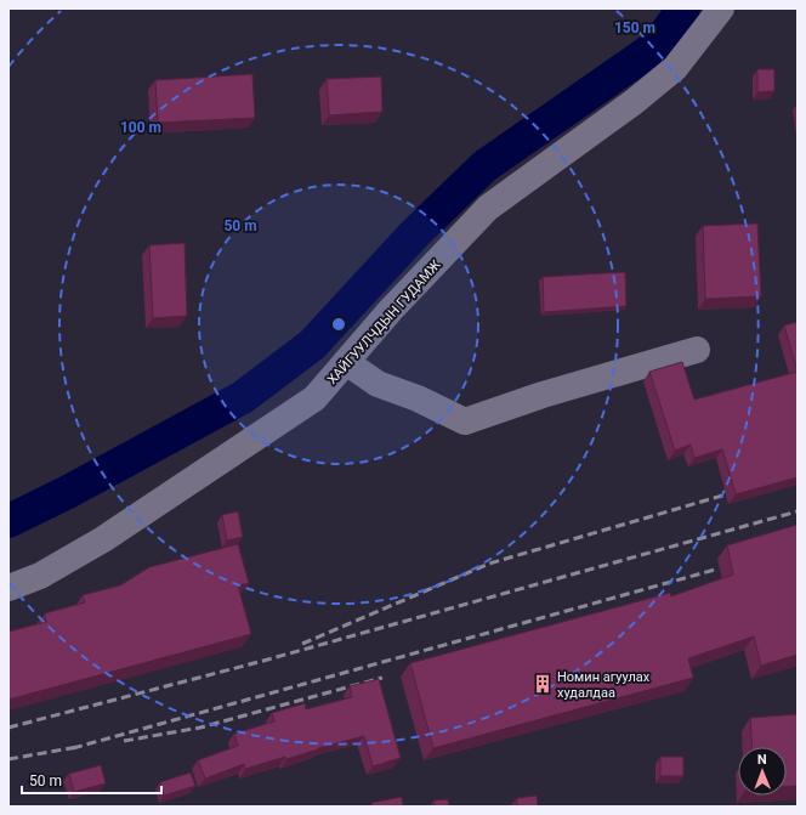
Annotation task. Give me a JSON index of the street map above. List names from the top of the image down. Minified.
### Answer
{"streets":{"street":["ХАЙГУУЛЧДЫН ГУДАМЖ"]},"places":{"building":["Номин агуулах худалдаа"]},"scale_bar":"50 m","north":"top","rings":["150 m","100 m","50 m"]}
